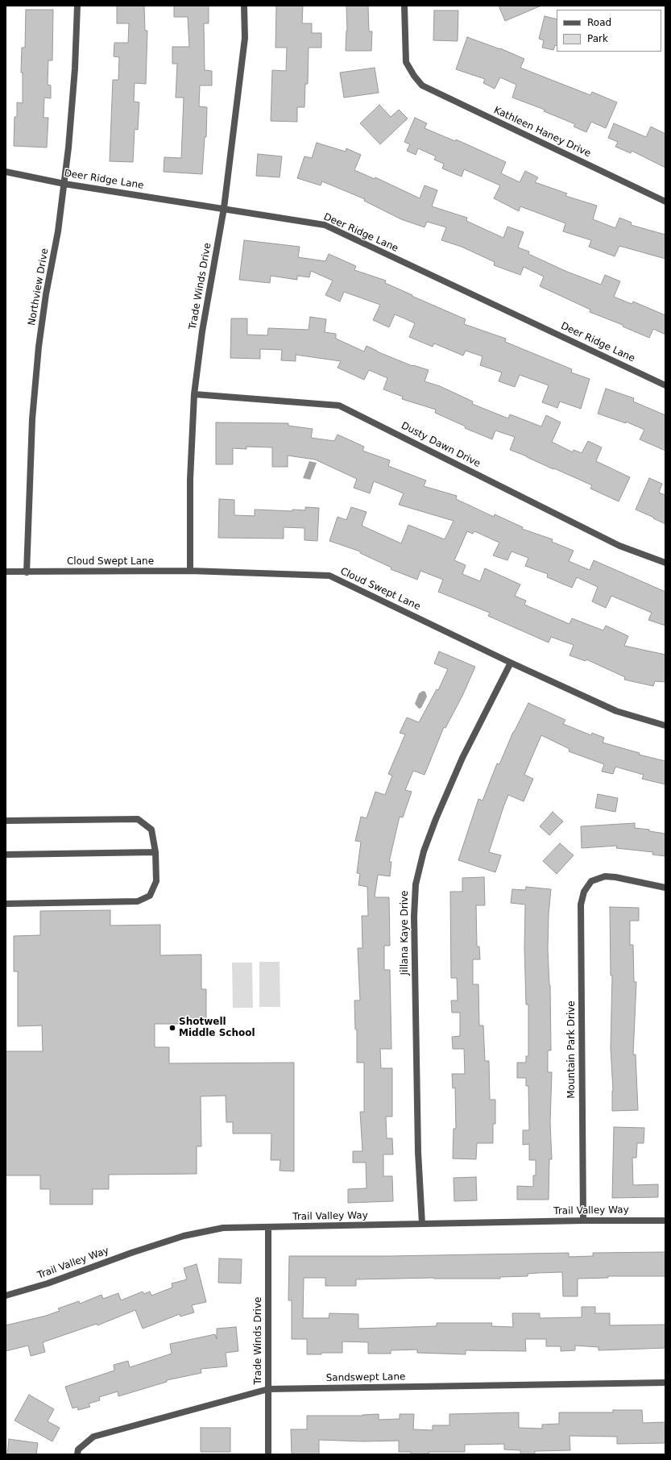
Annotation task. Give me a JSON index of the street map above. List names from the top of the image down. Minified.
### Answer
{"streets":{"street":["Kathleen Haney Drive","Deer Ridge Lane","Trade Winds Drive","Northview Drive","Dusty Dawn Drive","Cloud Swept Lane","Jillana Kaye Drive","Mountain Park Drive","Trail Valley Way","Sandswept Lane"]},"crossings":[["Deer Ridge Lane","Trade Winds Drive"],["Deer Ridge Lane","Northview Drive"],["Trade Winds Drive","Dusty Dawn Drive"],["Trade Winds Drive","Cloud Swept Lane"],["Trade Winds Drive","Trail Valley Way"],["Trade Winds Drive","Sandswept Lane"],["Northview Drive","Cloud Swept Lane"],["Cloud Swept Lane","Jillana Kaye Drive"],["Jillana Kaye Drive","Trail Valley Way"],["Mountain Park Drive","Trail Valley Way"]],"places":["Shotwell Middle School"],"legend":["Road","Park"]}
